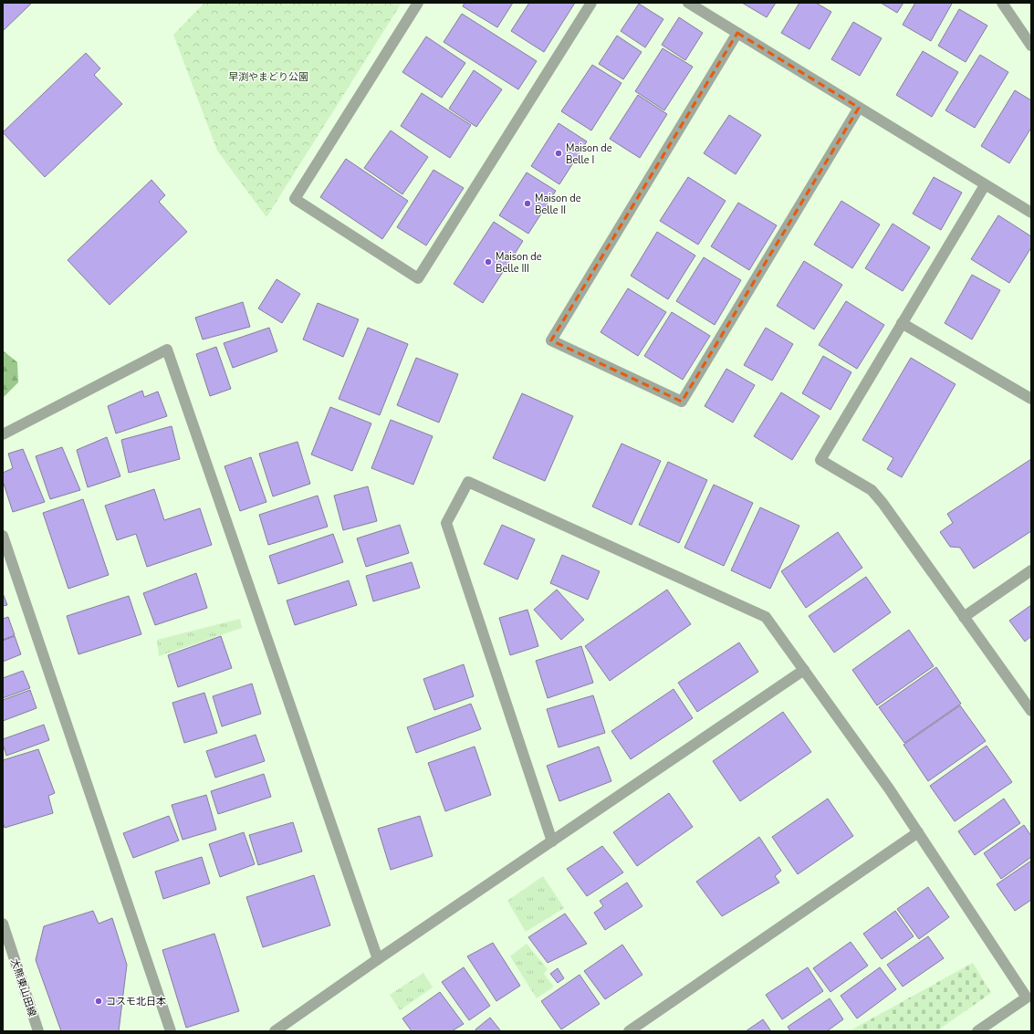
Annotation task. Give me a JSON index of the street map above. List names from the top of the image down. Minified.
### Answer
{"streets":{"street":["大熊東山田線"]},"parks":["早渕やまどり公園"],"places":["Maison de Belle I","Maison de Belle II","Maison de Belle III","コスモ北日本"]}
